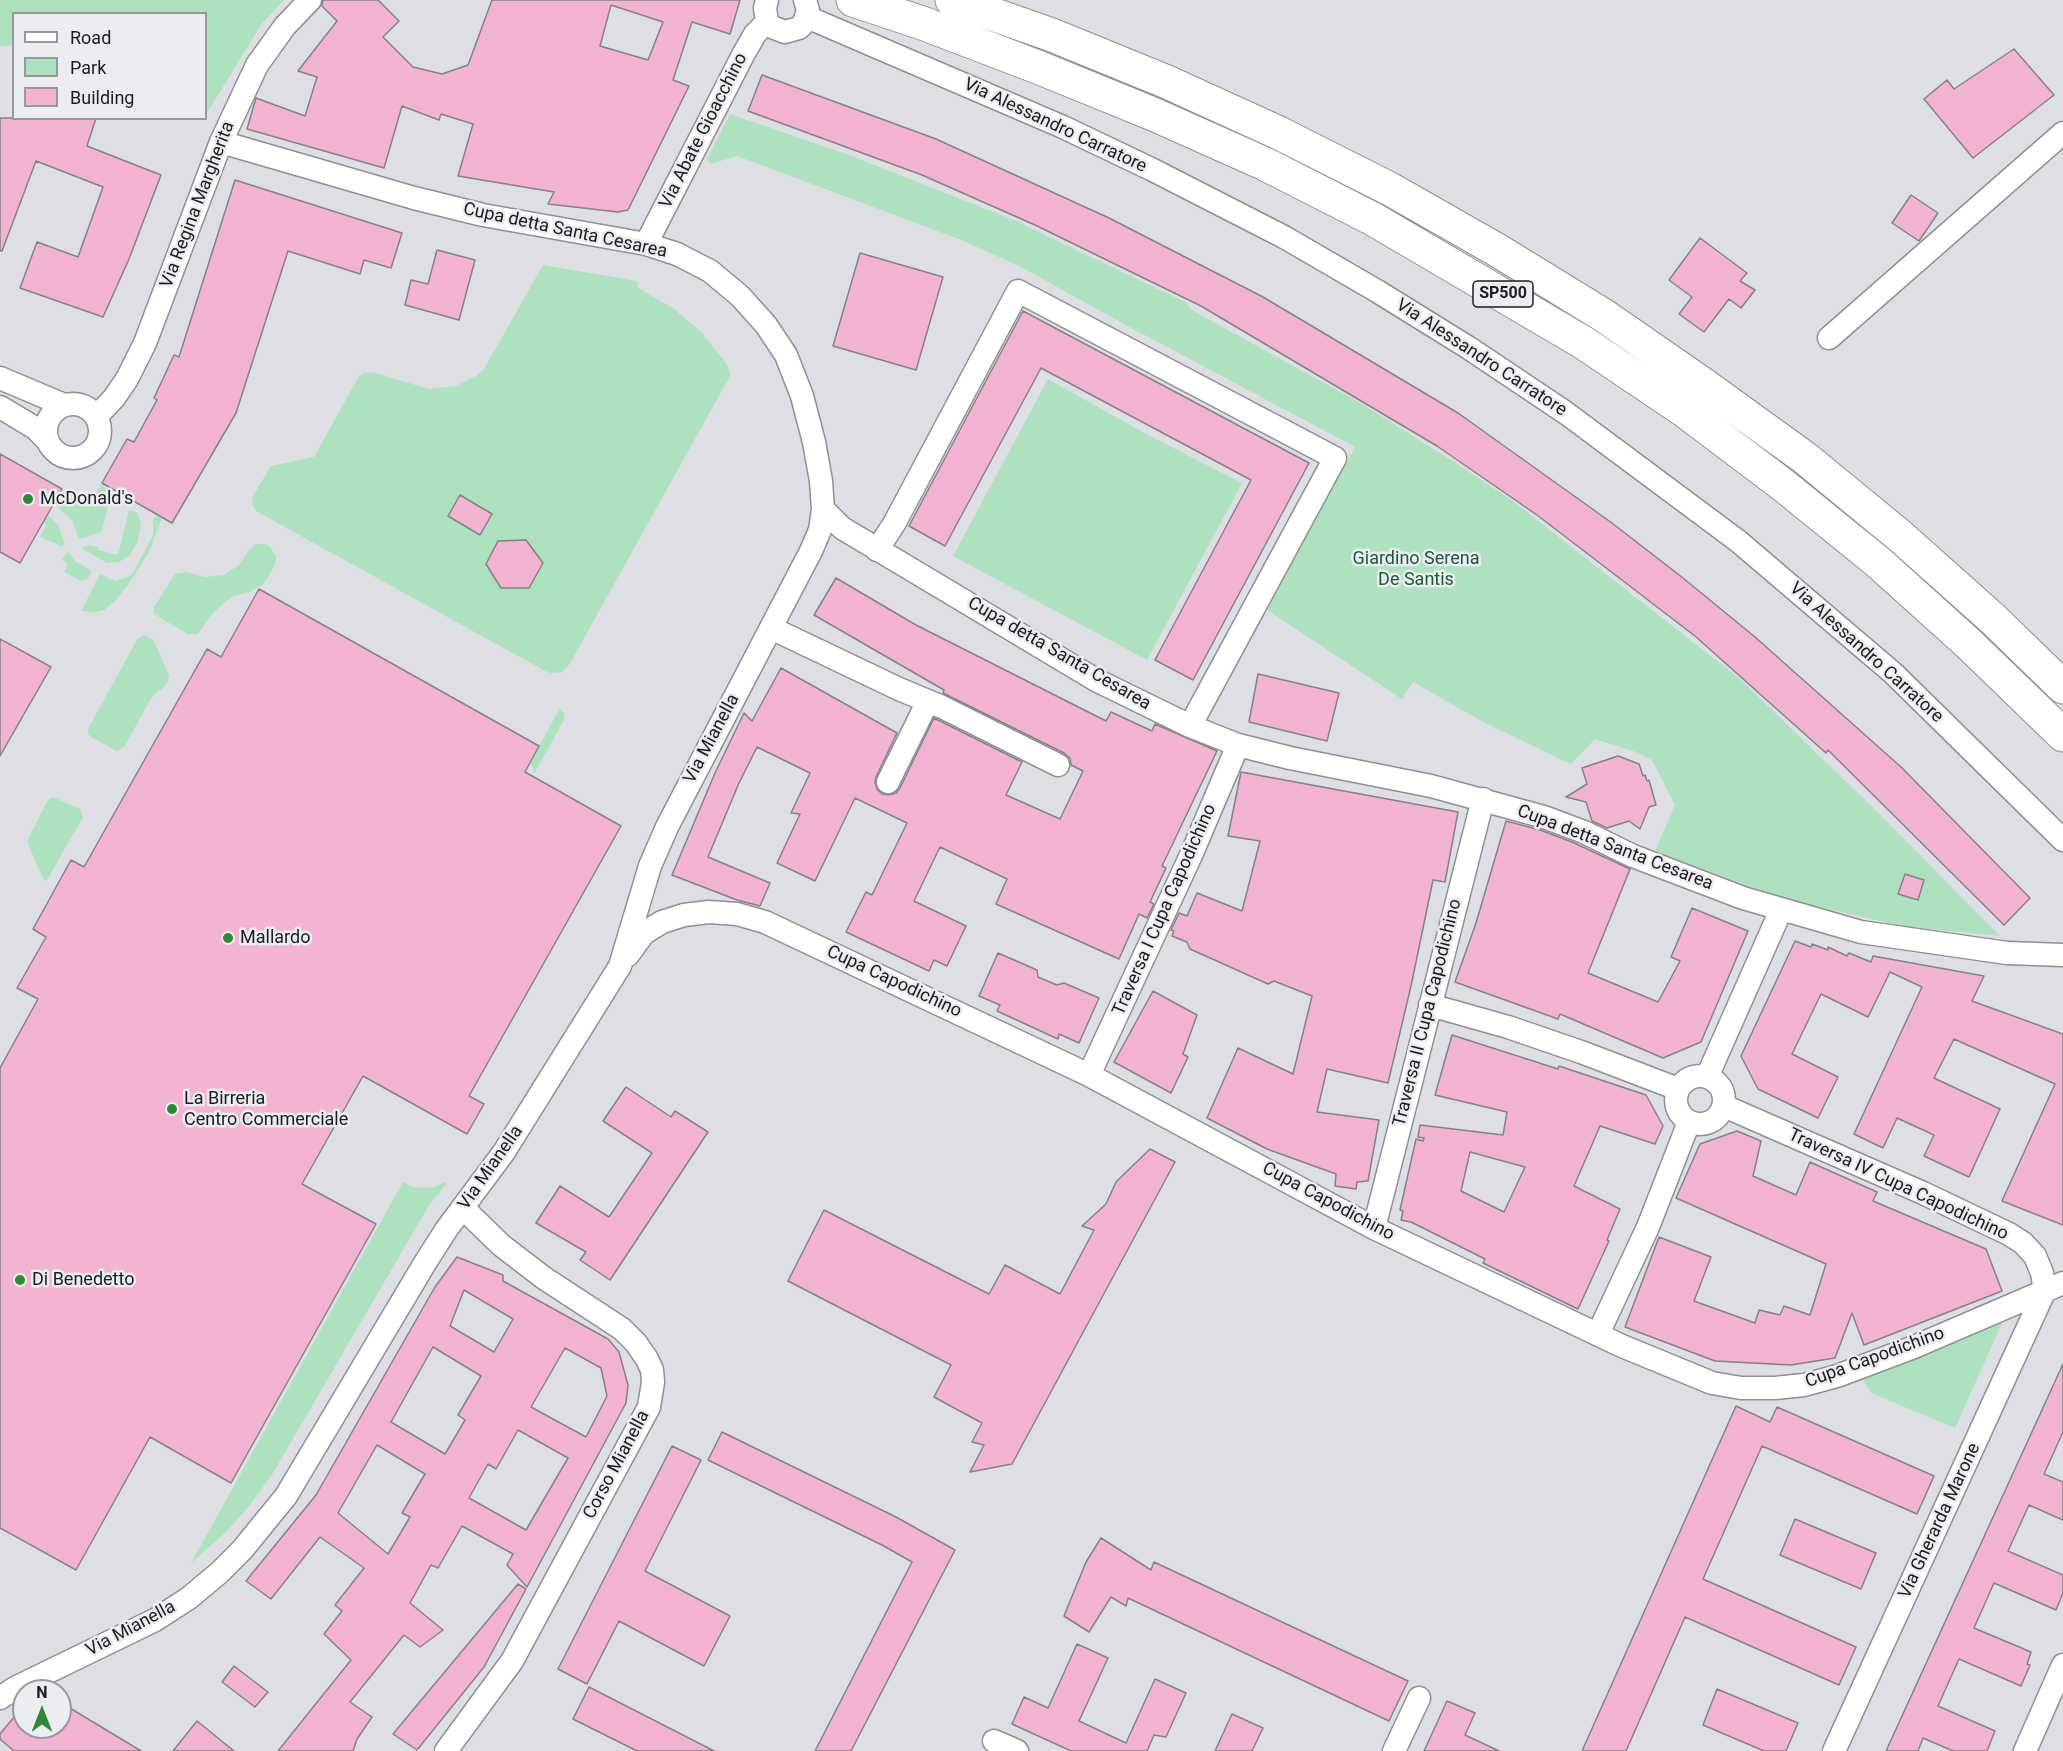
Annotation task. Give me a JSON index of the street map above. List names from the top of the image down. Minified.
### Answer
{"streets":{"highway":["SP500"],"street":["Via Alessandro Carratore","Via Abate Gioacchino","Via Regina Margherita","Cupa detta Santa Cesarea","Via Mianella","Traversa I Cupa Capodichino","Cupa Capodichino","Traversa II Cupa Capodichino","Traversa IV Cupa Capodichino","Corso Mianella","Via Gherarda Marone"]},"crossings":[["Via Alessandro Carratore","Via Abate Gioacchino"],["Via Abate Gioacchino","Cupa detta Santa Cesarea"],["Via Regina Margherita","Cupa detta Santa Cesarea"],["Cupa detta Santa Cesarea","Via Mianella"],["Cupa detta Santa Cesarea","Traversa I Cupa Capodichino"],["Cupa detta Santa Cesarea","Traversa II Cupa Capodichino"],["Via Mianella","Cupa Capodichino"],["Via Mianella","Corso Mianella"],["Traversa I Cupa Capodichino","Cupa Capodichino"],["Cupa Capodichino","Traversa II Cupa Capodichino"],["Cupa Capodichino","Traversa IV Cupa Capodichino"],["Cupa Capodichino","Via Gherarda Marone"],["Traversa IV Cupa Capodichino","Via Gherarda Marone"]],"parks":["Giardino Serena De Santis"],"places":["McDonald's","Mallardo","La Birreria Centro Commerciale","Di Benedetto"],"legend":["Road","Park","Building"],"north":"top"}
